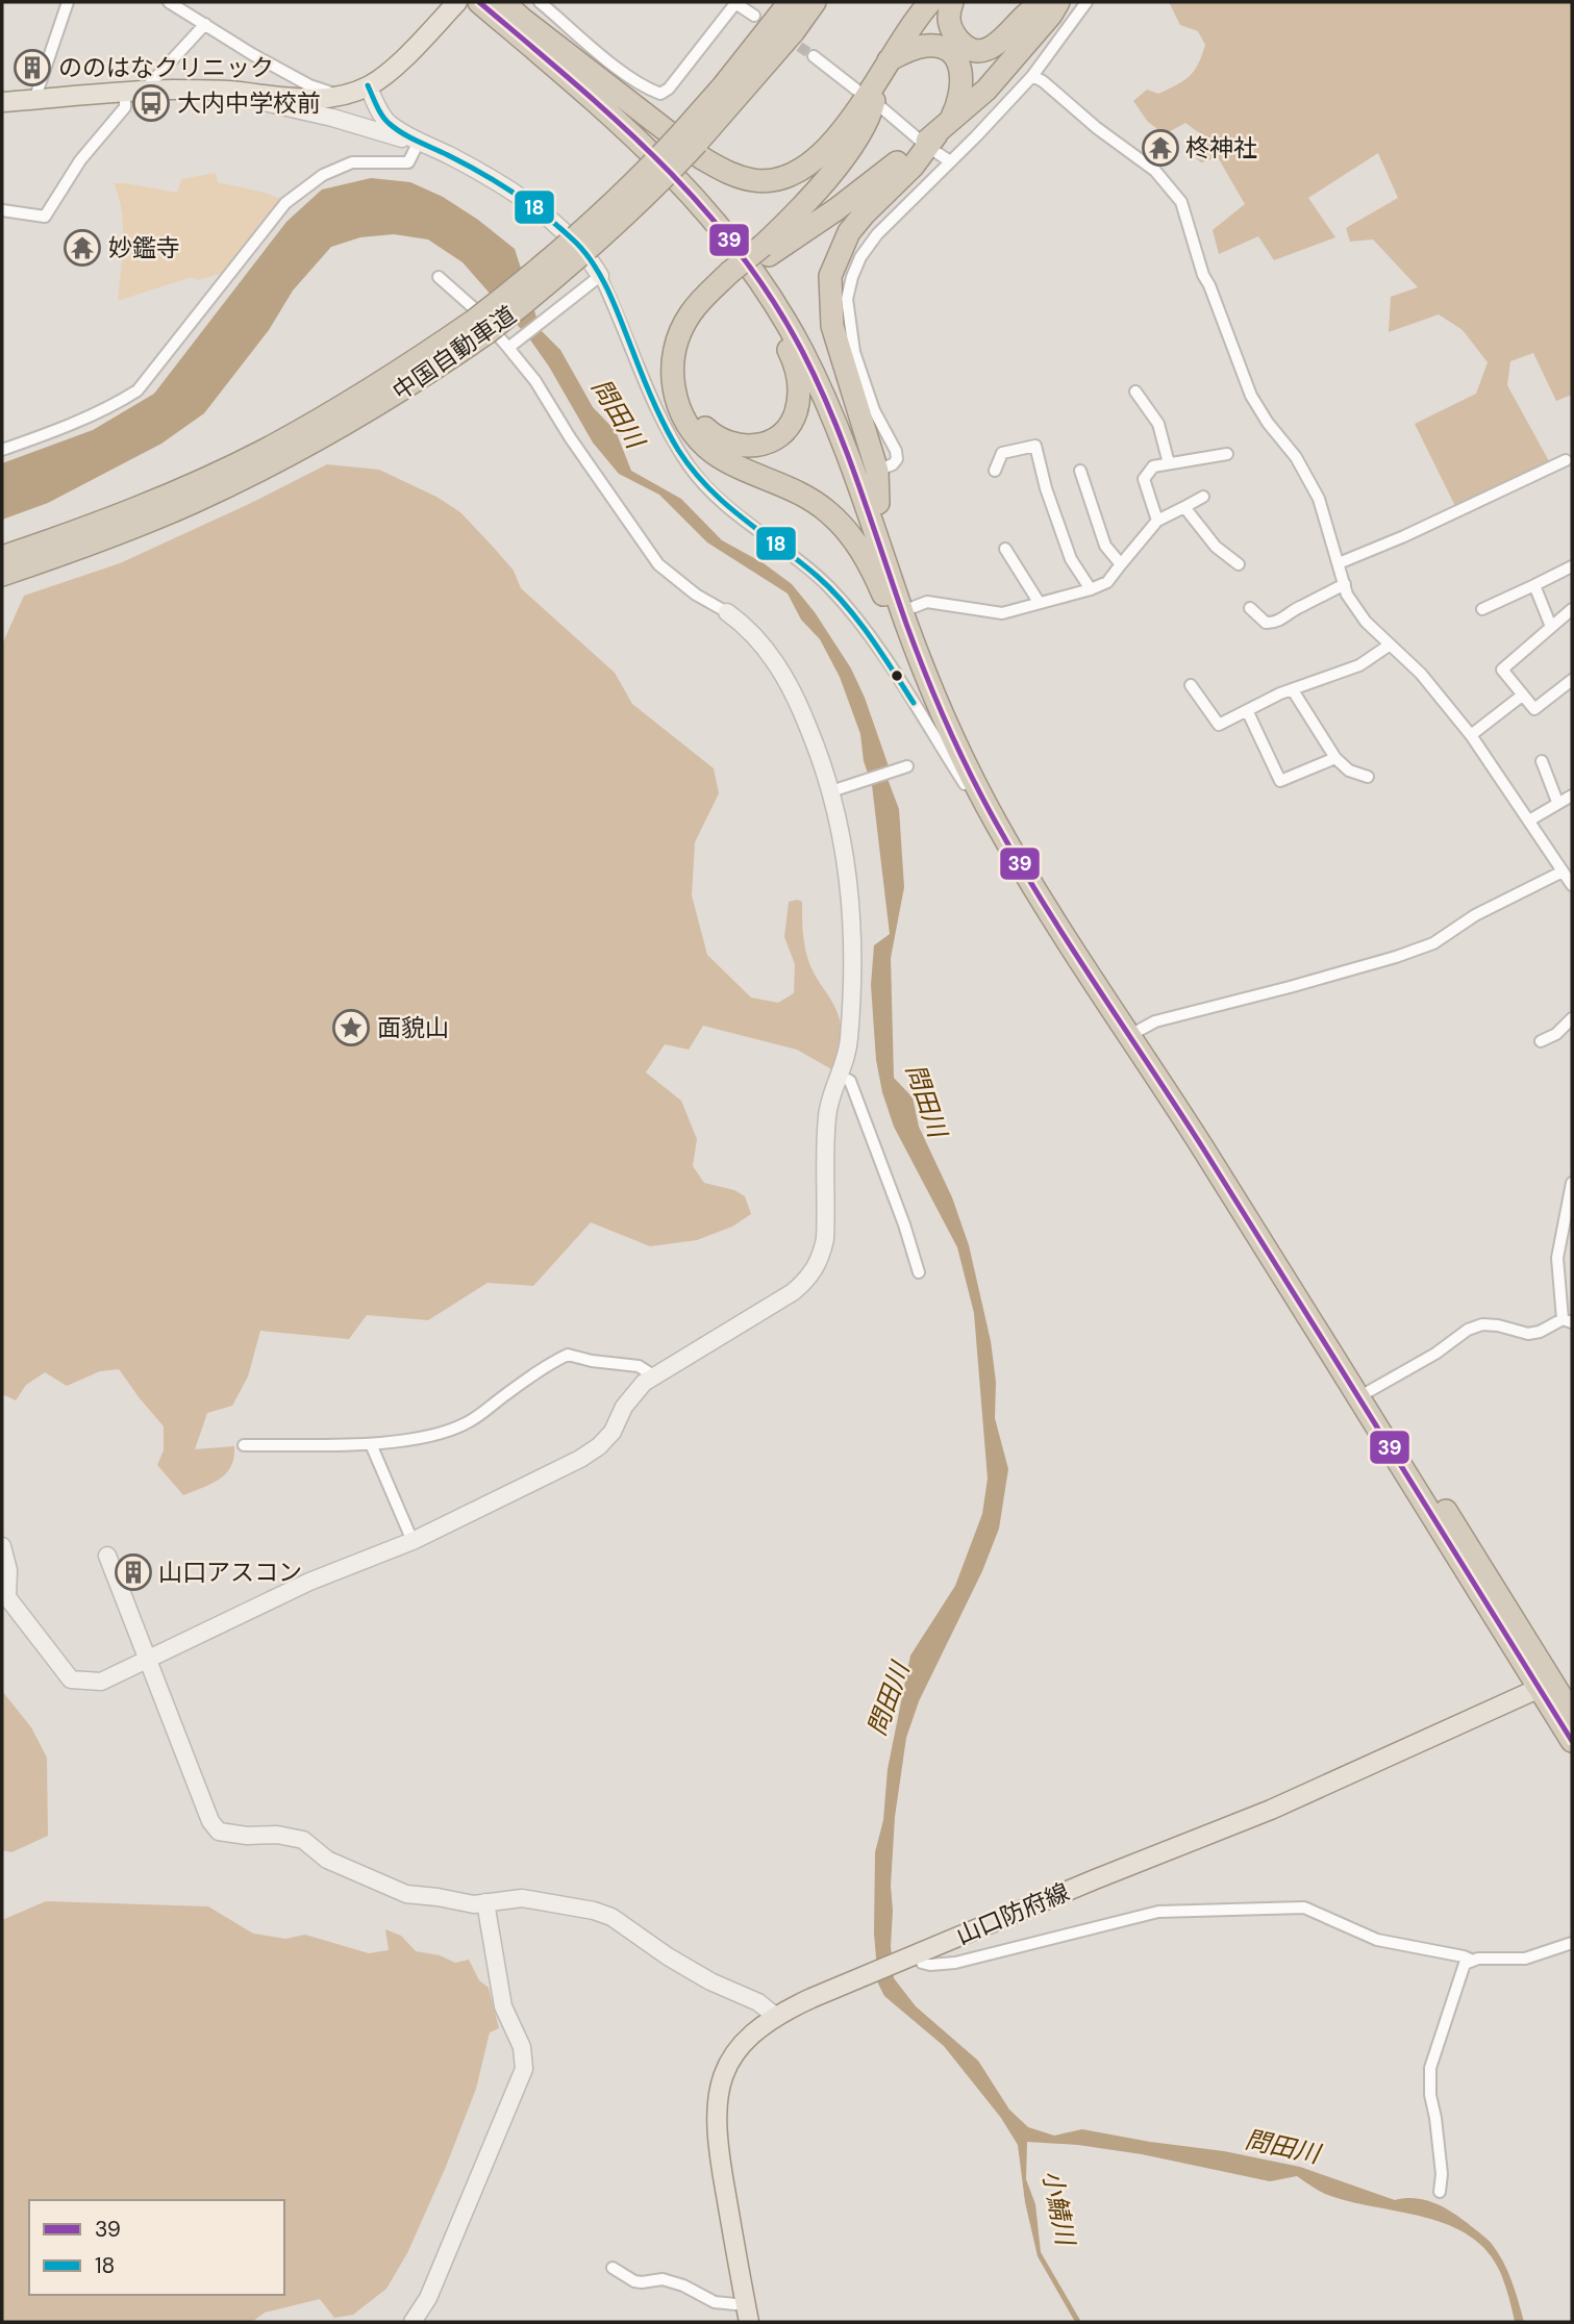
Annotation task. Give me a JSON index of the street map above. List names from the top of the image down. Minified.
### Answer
{"streets":{"highway":["中国自動車道"],"main road":["山口防府線"]},"water":["問田川","小鯖川"],"places":{"building":["ののはなクリニック","山口アスコン"],"bus stop":["大内中学校前"],"temple":["柊神社","妙鑑寺"],"place":["面貌山"]},"lines":["transit line 39","transit line 18"],"legend":["39","18"]}
